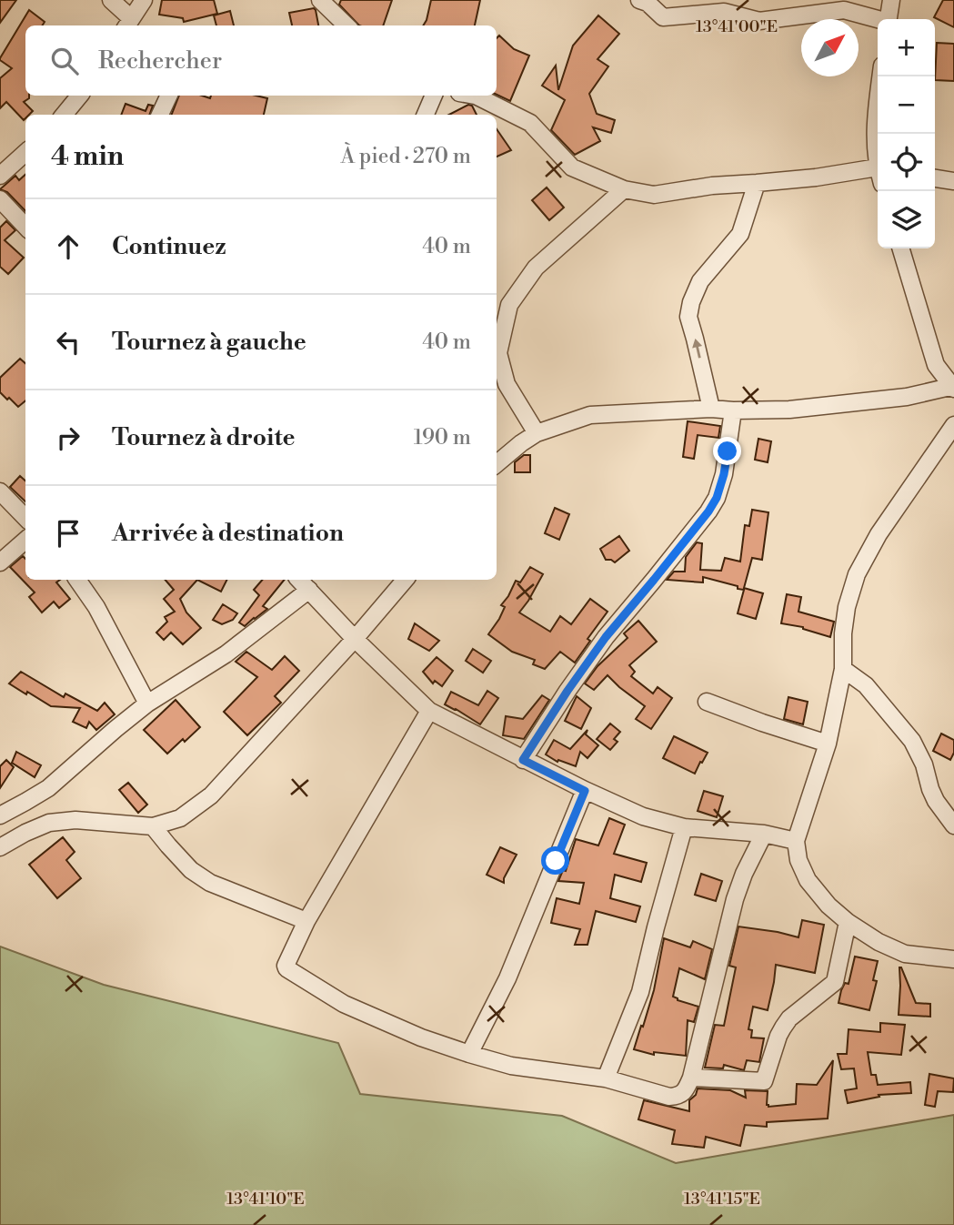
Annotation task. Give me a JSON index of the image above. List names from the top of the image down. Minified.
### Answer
{"north":"top right","page":{"map_buttons":["+","−"],"search":"Rechercher","heading":["4 min","À pied · 270 m"],"list":[["Continuez","40 m"],["Tournez à gauche","40 m"],["Tournez à droite","190 m"],"Arrivée à destination"]},"coordinates":["13°41'00\"E","13°41'10\"E","13°41'15\"E"]}
